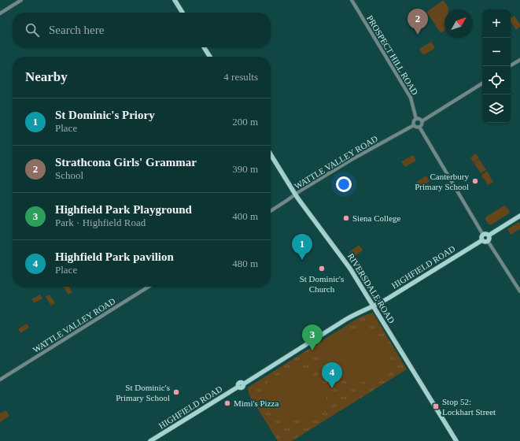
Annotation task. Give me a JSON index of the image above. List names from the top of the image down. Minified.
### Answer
{"streets":{"main road":["HIGHFIELD ROAD","RIVERSDALE ROAD"],"street":["PROSPECT HILL ROAD","WATTLE VALLEY ROAD"]},"crossings":[["PROSPECT HILL ROAD","WATTLE VALLEY ROAD"],["WATTLE VALLEY ROAD","RIVERSDALE ROAD"],["HIGHFIELD ROAD","RIVERSDALE ROAD"]],"places":{"other":["Canterbury Primary School","Siena College","St Dominic's Church","St Dominic's Primary School","Mimi's Pizza"],"transit":["Stop 52: Lockhart Street"]},"north":"top right","page":{"pins":["2","1","3","4"],"map_buttons":["+","−"],"search":"Search here","heading":["Nearby","4 results"],"list":[{"mark":"1","name":"St Dominic's Priory","note":"Place","value":"200 m"},{"mark":"2","name":"Strathcona Girls' Grammar","note":"School","value":"390 m"},{"mark":"3","name":"Highfield Park Playground","note":"Park · Highfield Road","value":"400 m"},{"mark":"4","name":"Highfield Park pavilion","note":"Place","value":"480 m"}]}}
